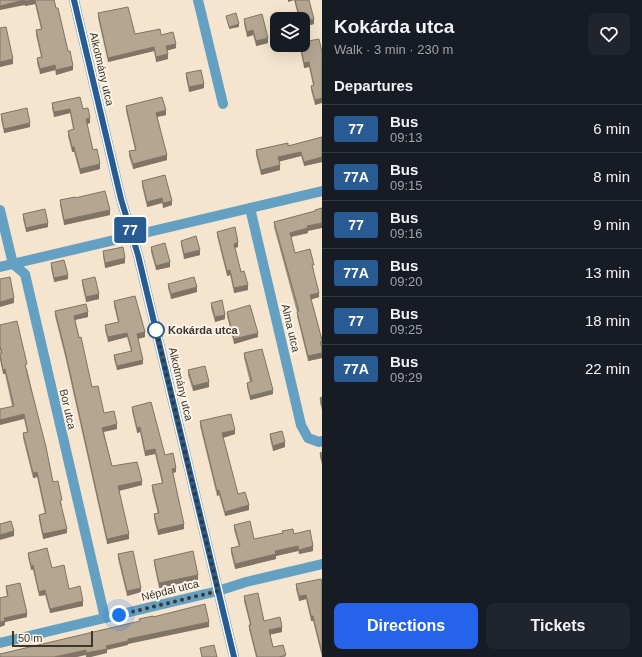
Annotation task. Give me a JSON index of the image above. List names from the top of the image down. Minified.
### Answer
{"streets":{"street":["Alkotmány utca","Alma utca","Bor utca","Népdal utca"]},"crossings":[["Alkotmány utca","Népdal utca"],["Bor utca","Népdal utca"]],"places":["Kokárda utca"],"lines":["bus line 77"],"scale_bar":"50 m","page":{"on_map":"77","heading":[["Kokárda utca","Walk · 3 min · 230 m"],"Departures"],"list":[{"mark":"77","name":"Bus","note":"09:13","value":"6 min"},{"mark":"77A","name":"Bus","note":"09:15","value":"8 min"},{"mark":"77","name":"Bus","note":"09:16","value":"9 min"},{"mark":"77A","name":"Bus","note":"09:20","value":"13 min"},{"mark":"77","name":"Bus","note":"09:25","value":"18 min"},{"mark":"77A","name":"Bus","note":"09:29","value":"22 min"}],"buttons":["Directions","Tickets"],"scale":"50 m"}}
